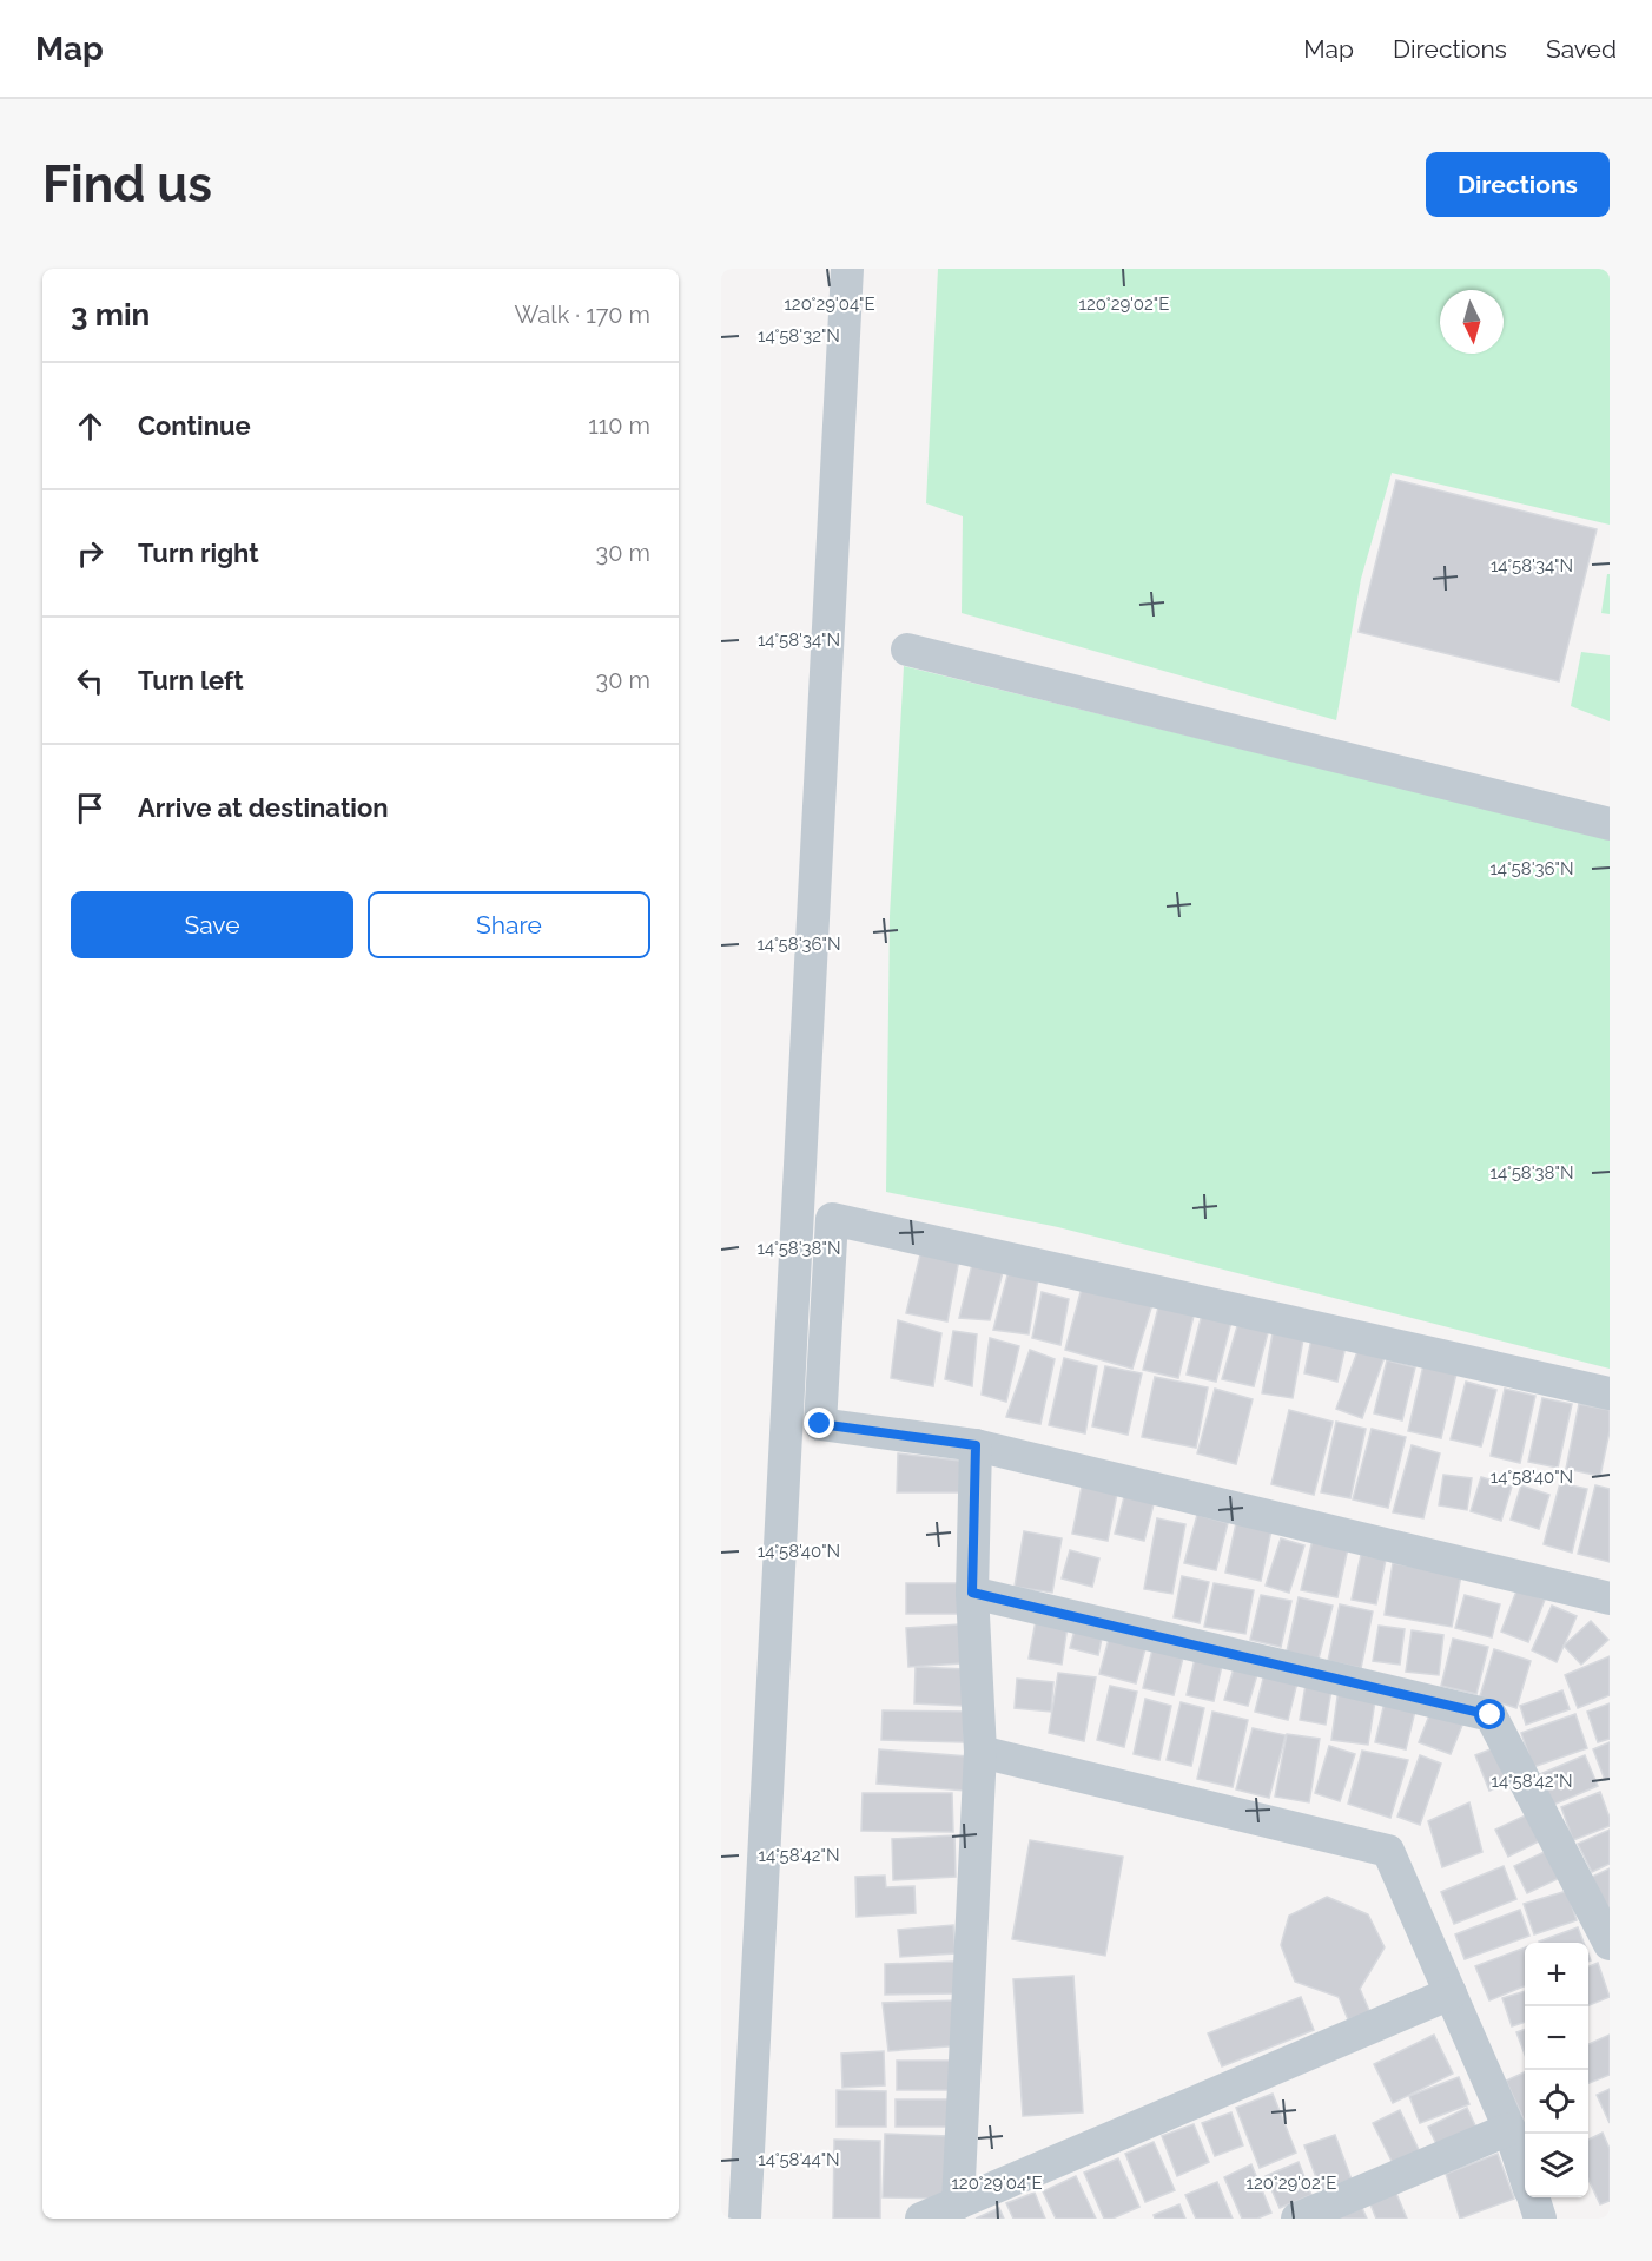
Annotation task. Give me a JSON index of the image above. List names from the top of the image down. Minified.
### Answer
{"north":"bottom","page":{"header":"Map","nav":["Map","Directions","Saved"],"buttons":["Directions",["Save","Share"]],"title":"Find us","heading":["3 min","Walk · 170 m"],"list":[["Continue","110 m"],["Turn right","30 m"],["Turn left","30 m"],"Arrive at destination"],"map_buttons":["+","−"]},"coordinates":["120°29'04\"E","120°29'02\"E","14°58'32\"N","14°58'34\"N","14°58'36\"N","14°58'38\"N","14°58'40\"N","14°58'42\"N","14°58'44\"N"]}
